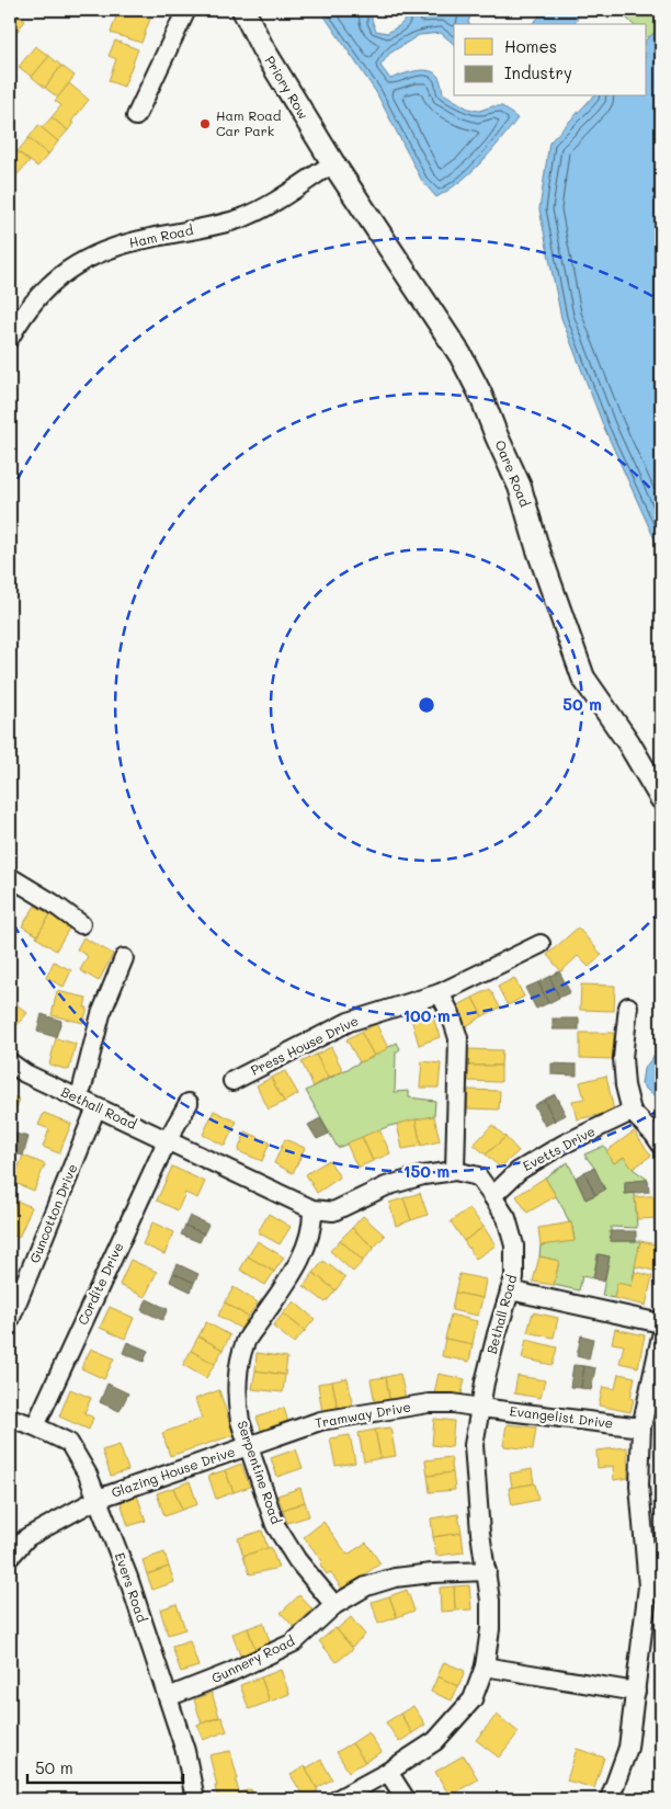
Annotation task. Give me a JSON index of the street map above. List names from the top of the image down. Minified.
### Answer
{"streets":{"street":["Priory Row","Ham Road","Oare Road","Press House Drive","Bethall Road","Evetts Drive","Guncotton Drive","Cordite Drive","Tramway Drive","Evangelist Drive","Glazing House Drive","Serpentine Road","Evers Road","Gunnery Road"]},"crossings":[["Priory Row","Ham Road"],["Priory Row","Oare Road"],["Ham Road","Oare Road"],["Bethall Road","Evetts Drive"],["Bethall Road","Guncotton Drive"],["Bethall Road","Cordite Drive"],["Bethall Road","Tramway Drive"],["Bethall Road","Evangelist Drive"],["Bethall Road","Serpentine Road"],["Bethall Road","Gunnery Road"],["Cordite Drive","Evers Road"],["Tramway Drive","Evangelist Drive"],["Tramway Drive","Glazing House Drive"],["Tramway Drive","Serpentine Road"],["Glazing House Drive","Serpentine Road"],["Glazing House Drive","Evers Road"],["Serpentine Road","Gunnery Road"],["Evers Road","Gunnery Road"]],"places":["Ham Road Car Park"],"legend":["Homes","Industry"],"scale_bar":"50 m","rings":["50 m","100 m","150 m"]}
